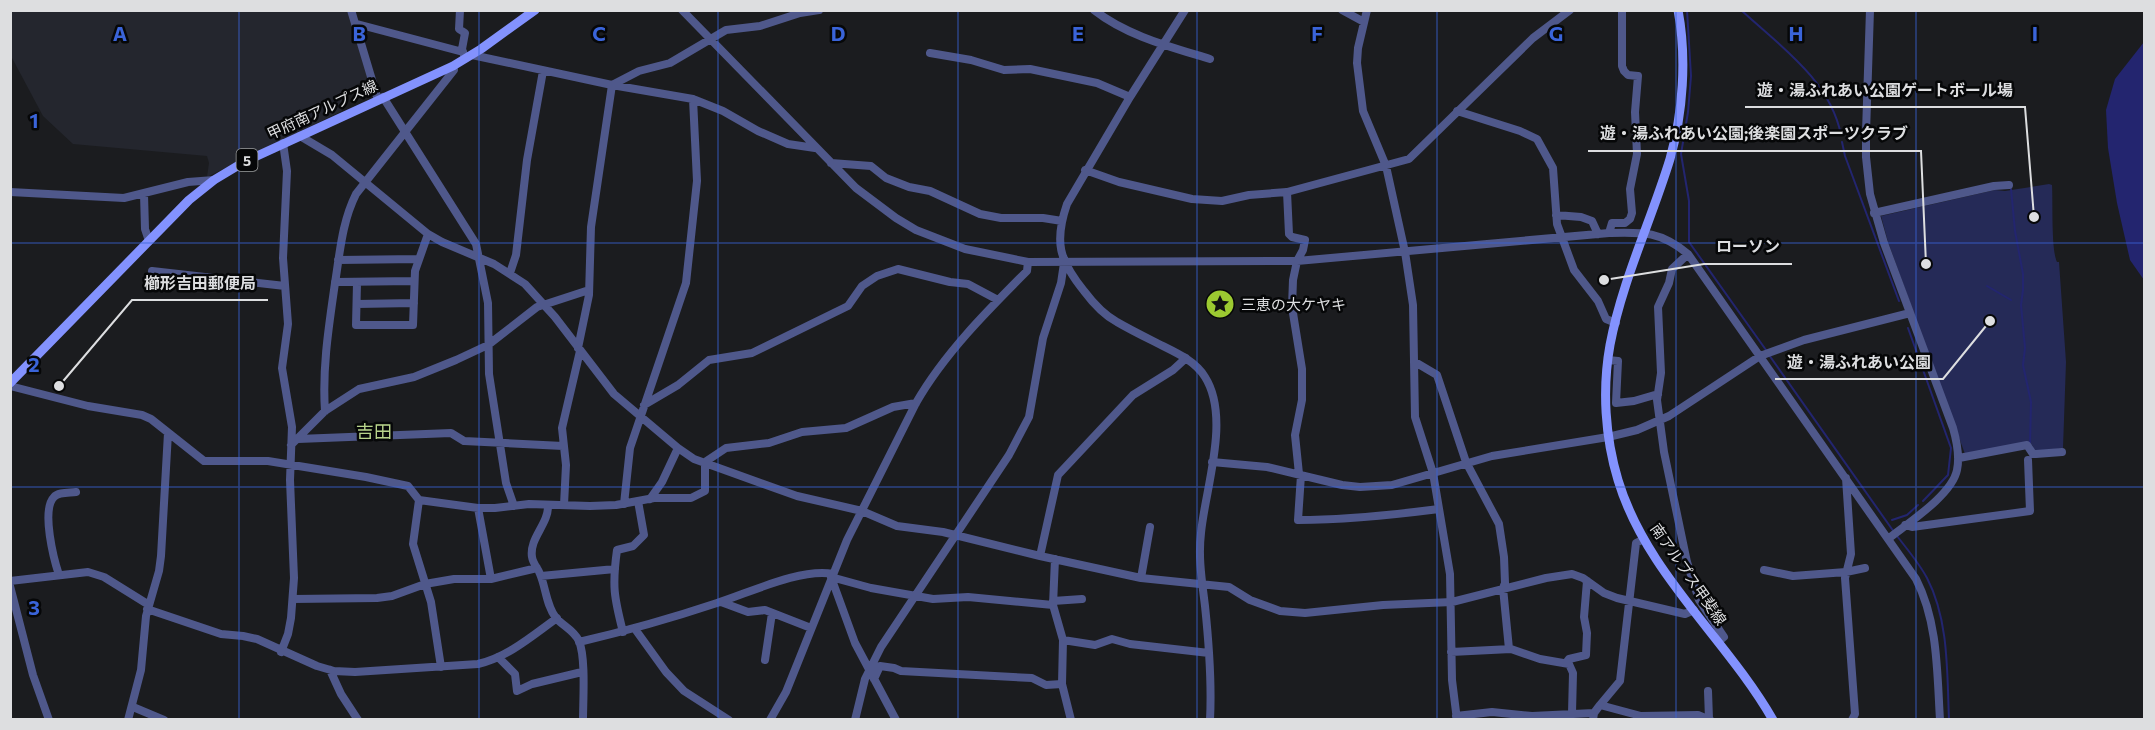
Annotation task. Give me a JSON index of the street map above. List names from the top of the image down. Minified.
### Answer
{"streets":{"main road":["甲府南アルプス線","5","南アルプス甲斐線"]},"districts":["吉田"],"places":{"other":["遊・湯ふれあい公園ゲートボール場","遊・湯ふれあい公園;後楽園スポーツクラブ","ローソン","遊・湯ふれあい公園","櫛形吉田郵便局"],"place":["三恵の大ケヤキ"]},"grid":{"columns":["A","B","C","D","E","F","G","H","I"],"rows":["1","2","3"]}}
